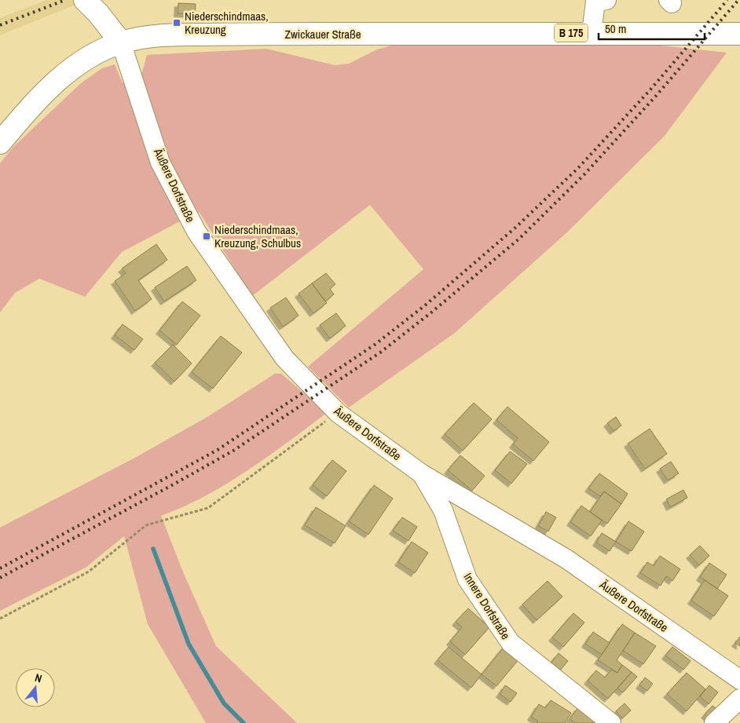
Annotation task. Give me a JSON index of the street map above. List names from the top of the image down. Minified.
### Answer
{"streets":{"main road":["B 175","Zwickauer Straße"],"street":["Äußere Dorfstraße","Innere Dorfstraße"]},"crossings":[["B 175","Zwickauer Straße"],["Zwickauer Straße","Äußere Dorfstraße"],["Äußere Dorfstraße","Innere Dorfstraße"]],"places":{"transit":["Niederschindmaas, Kreuzung","Niederschindmaas, Kreuzung, Schulbus"]},"scale_bar":"50 m","north":"top"}
